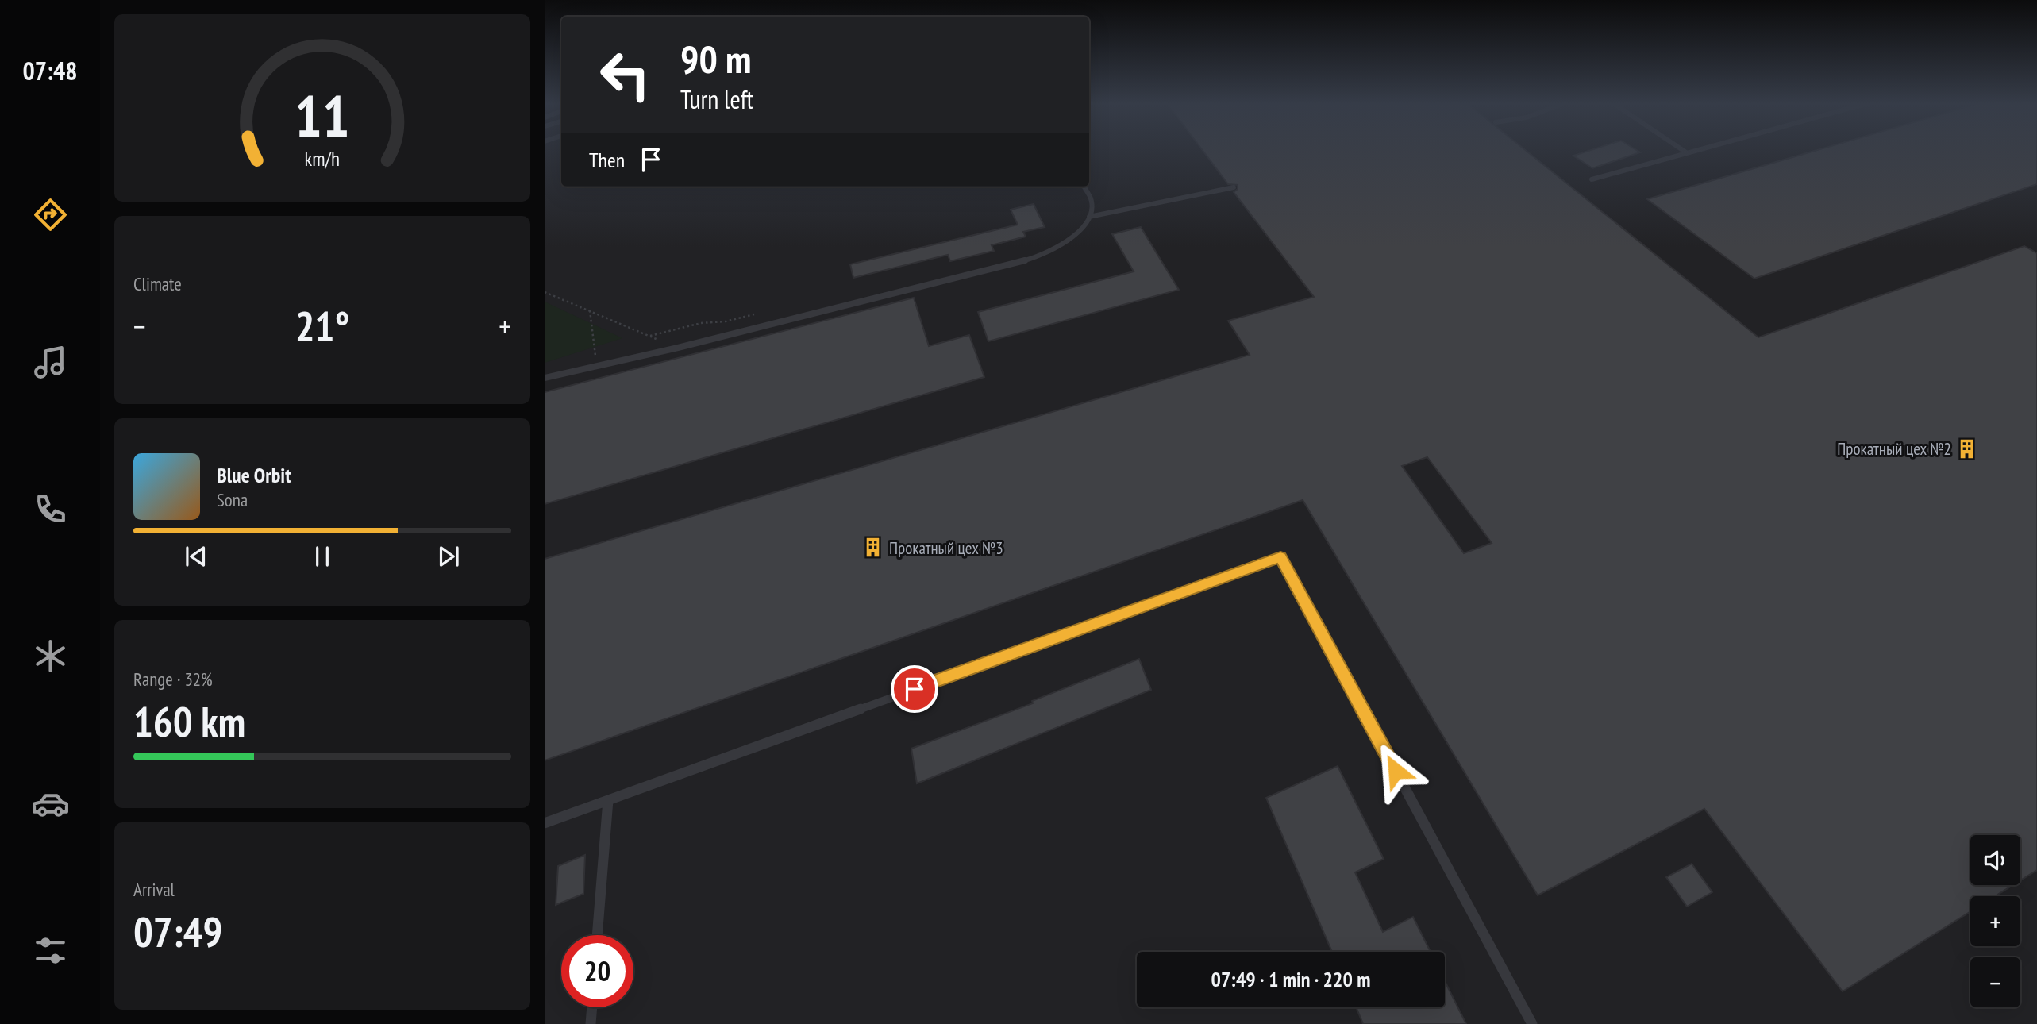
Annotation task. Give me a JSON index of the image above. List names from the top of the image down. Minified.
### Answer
{"places":{"building":["Прокатный цех №2","Прокатный цех №3"]},"page":{"tabs":"07:48","turn":["90 m","Turn left"],"then":"Then","tile":["Climate",["Range · 32%","160 km"],["Arrival","07:49"]],"heat":["−","21°","+"],"song":["Blue Orbit","Sona"],"map_buttons":["+","−"],"limit":"20","trip":"07:49 · 1 min · 220 m","gauge":["11","km/h"]}}
